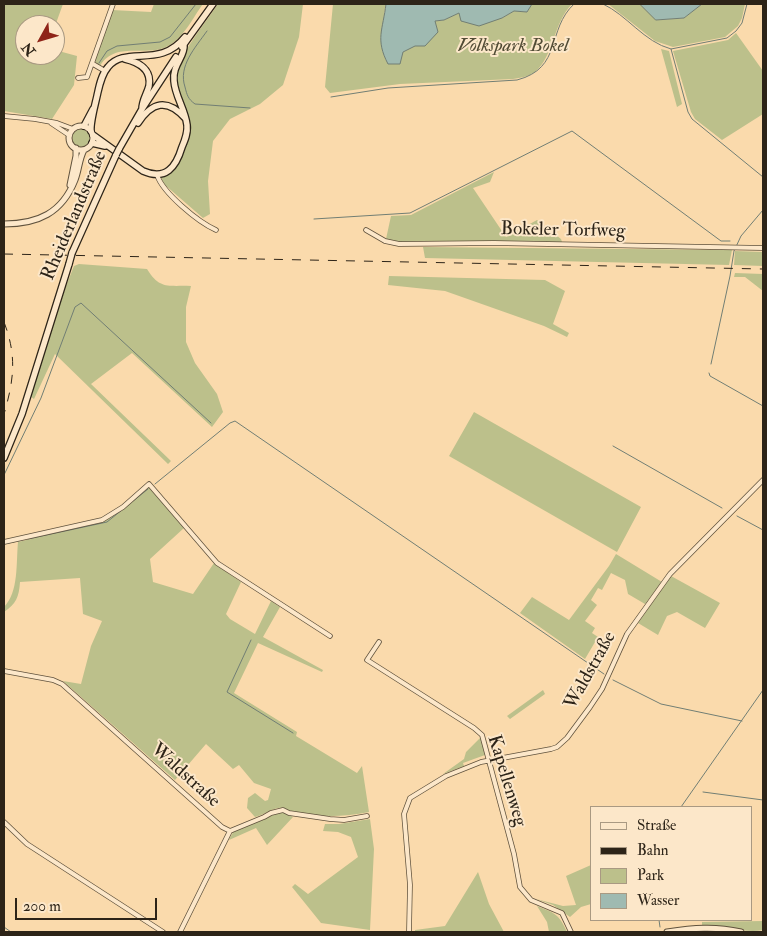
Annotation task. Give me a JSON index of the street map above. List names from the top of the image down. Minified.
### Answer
{"streets":{"main road":["Rheiderlandstraße"],"street":["Bokeler Torfweg","Waldstraße","Kapellenweg"]},"crossings":[["Waldstraße","Kapellenweg"]],"parks":["Volkspark Bokel"],"legend":["Straße","Bahn","Park","Wasser"],"scale_bar":"200 m","north":"bottom left"}
